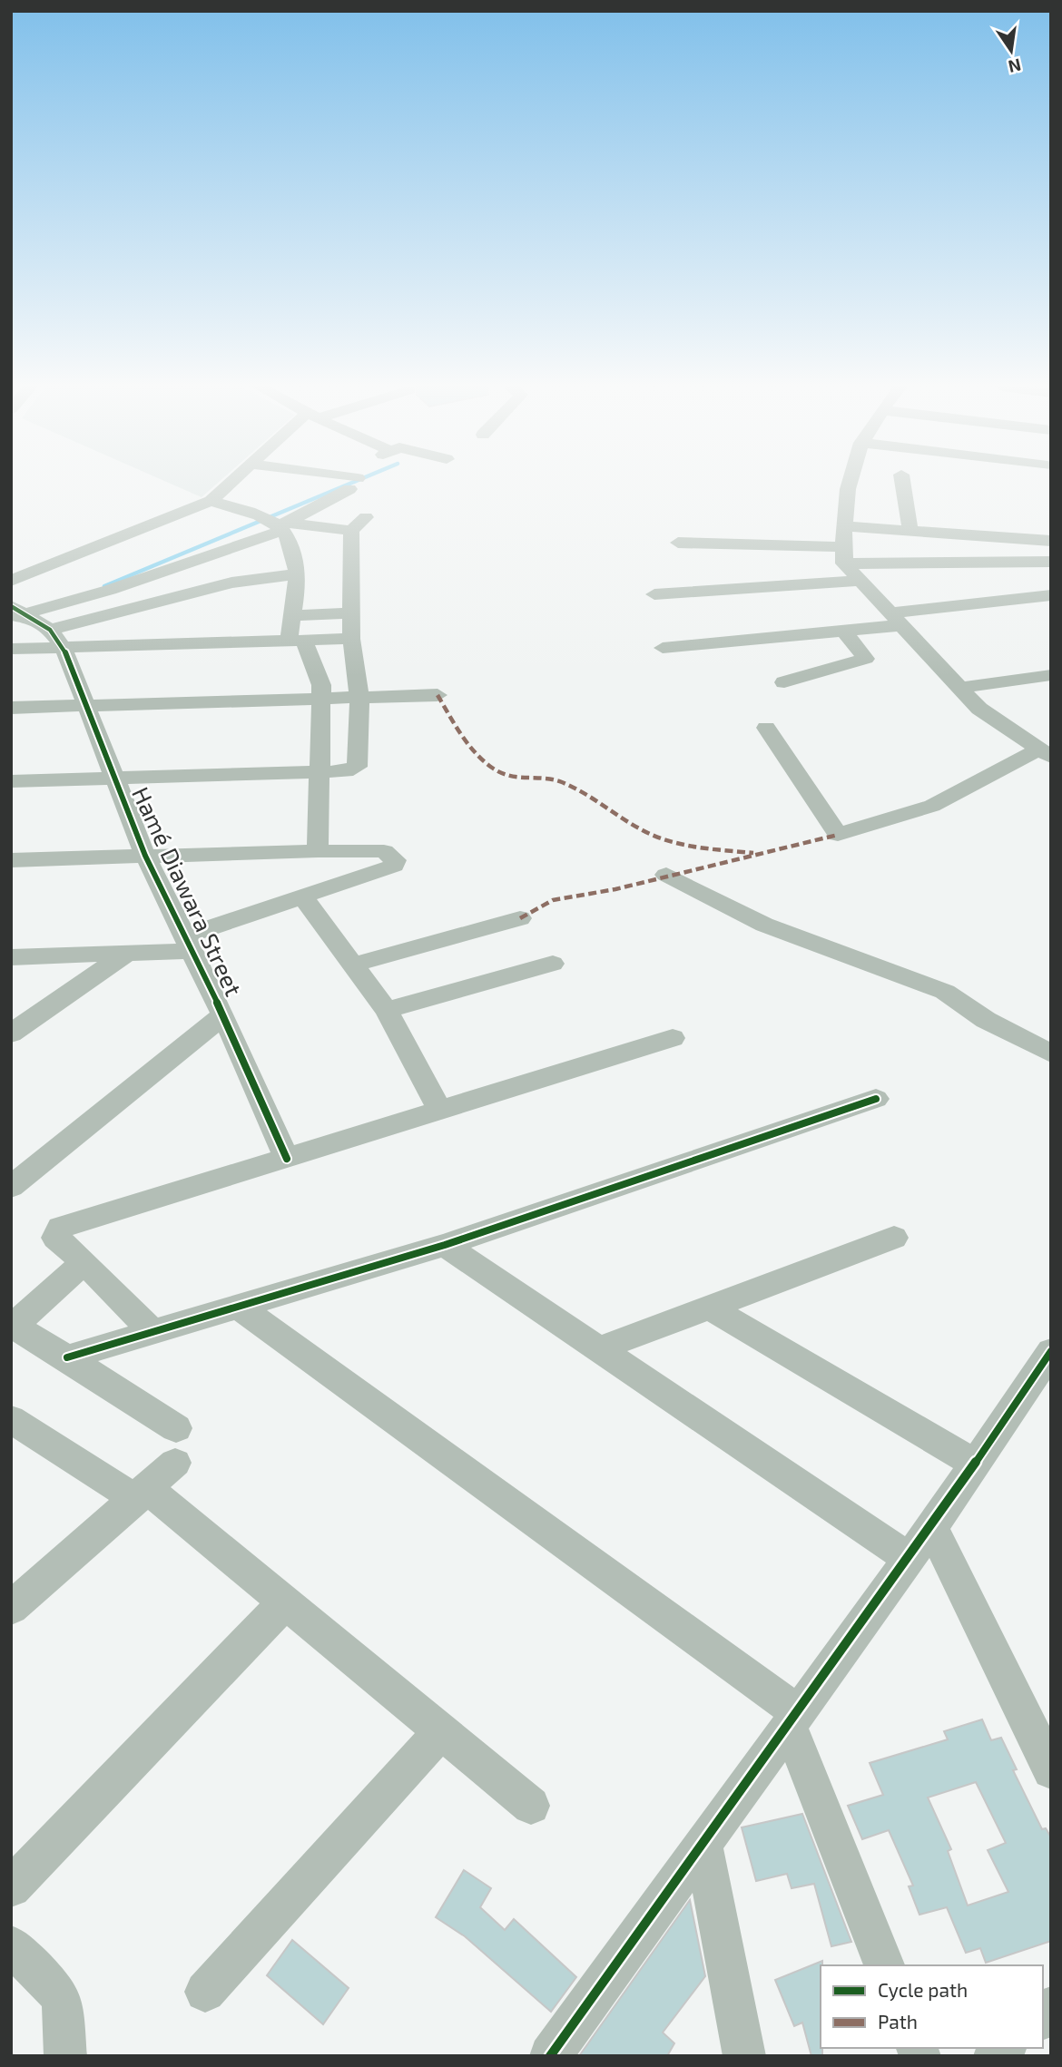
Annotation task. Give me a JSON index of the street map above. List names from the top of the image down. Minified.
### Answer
{"streets":{"street":["Hamé Diawara Street"]},"legend":["Cycle path","Path"],"north":"bottom"}
